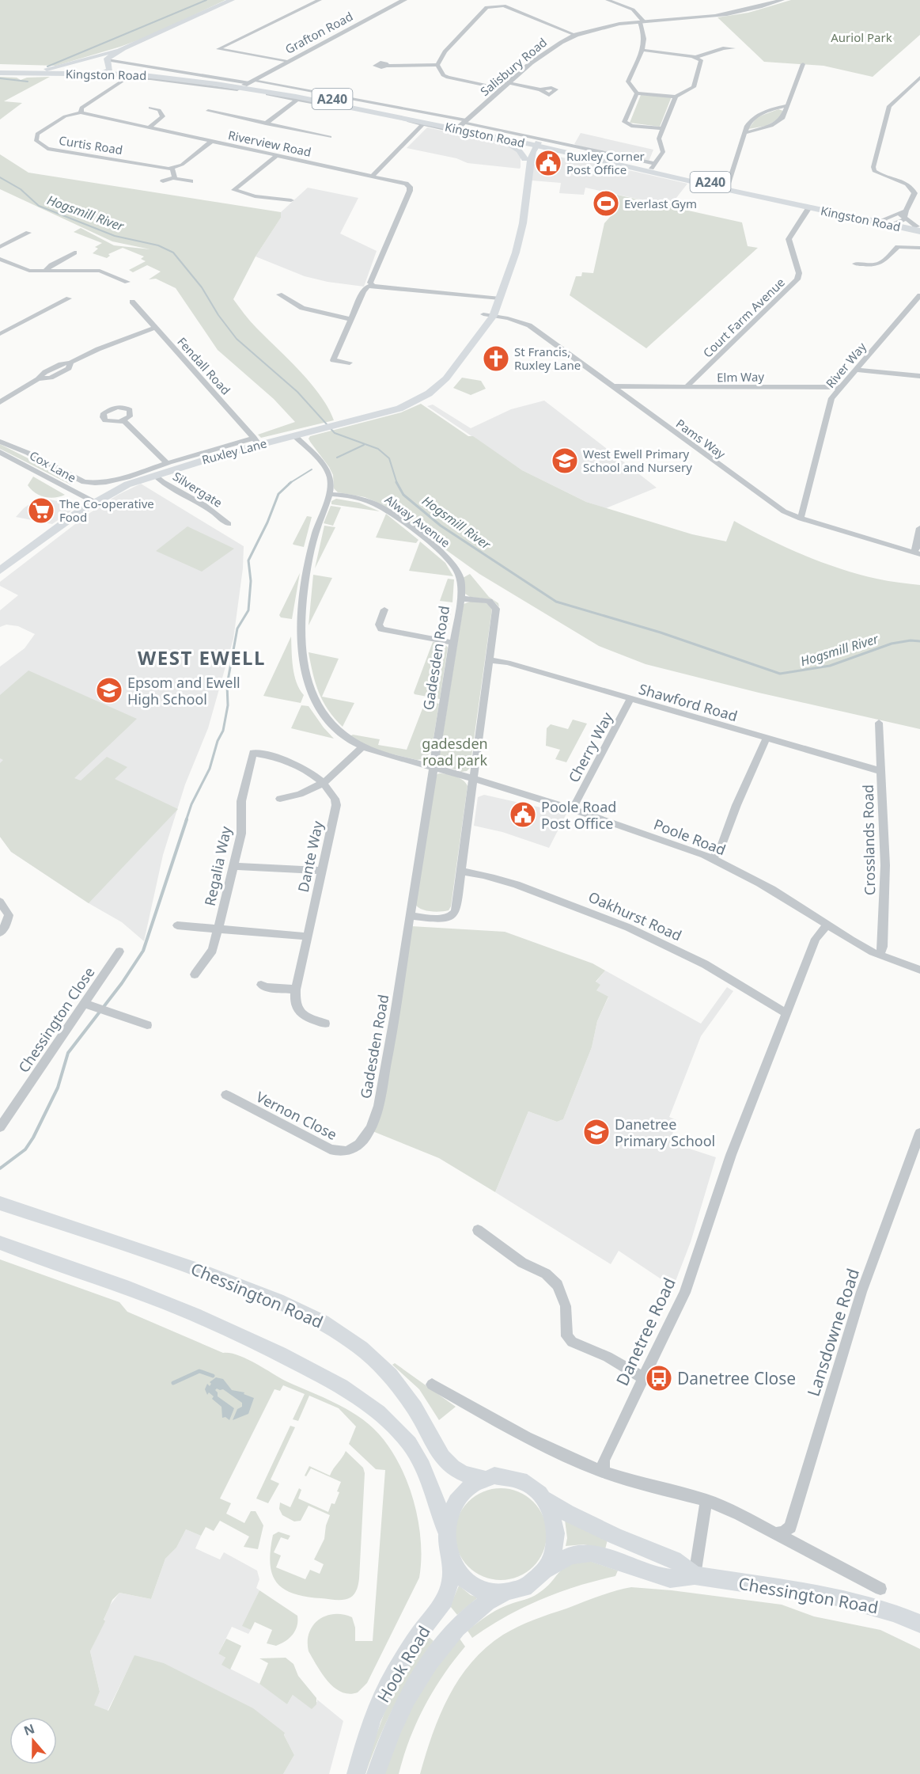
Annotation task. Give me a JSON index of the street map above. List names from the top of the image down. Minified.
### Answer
{"streets":{"highway":["Kingston Road","A240"],"main road":["Ruxley Lane","Chessington Road","Hook Road"],"street":["Grafton Road","Salisbury Road","Riverview Road","Curtis Road","Court Farm Avenue","River Way","Fendall Road","Elm Way","Pams Way","Cox Lane","Silvergate","Alway Avenue","Gadesden Road","Shawford Road","Cherry Way","Poole Road","Crosslands Road","Dante Way","Regalia Way","Oakhurst Road","Chessington Close","Vernon Close","Danetree Road","Lansdowne Road"]},"crossings":[["Grafton Road","Kingston Road"],["Salisbury Road","Kingston Road"],["Kingston Road","A240"],["Kingston Road","Riverview Road"],["Kingston Road","Curtis Road"],["Kingston Road","Court Farm Avenue"],["Kingston Road","Ruxley Lane"],["Riverview Road","Curtis Road"],["Court Farm Avenue","Elm Way"],["River Way","Elm Way"],["River Way","Pams Way"],["Fendall Road","Ruxley Lane"],["Elm Way","Pams Way"],["Pams Way","Ruxley Lane"],["Ruxley Lane","Cox Lane"],["Ruxley Lane","Silvergate"],["Alway Avenue","Gadesden Road"],["Alway Avenue","Poole Road"],["Gadesden Road","Shawford Road"],["Gadesden Road","Poole Road"],["Gadesden Road","Oakhurst Road"],["Gadesden Road","Vernon Close"],["Shawford Road","Cherry Way"],["Shawford Road","Crosslands Road"],["Cherry Way","Poole Road"],["Poole Road","Crosslands Road"],["Poole Road","Danetree Road"],["Dante Way","Regalia Way"],["Oakhurst Road","Danetree Road"],["Chessington Road","Hook Road"]],"districts":["WEST EWELL"],"water":["Hogsmill River"],"parks":["Auriol Park","gadesden road park"],"places":{"public building":["Ruxley Corner Post Office","Poole Road Post Office"],"sports":["Everlast Gym"],"church":["St Francis, Ruxley Lane"],"school or university":["West Ewell Primary School and Nursery","Epsom and Ewell High School","Danetree Primary School"],"supermarket":["The Co-operative Food"],"bus stop":["Danetree Close"]},"north":"top"}
